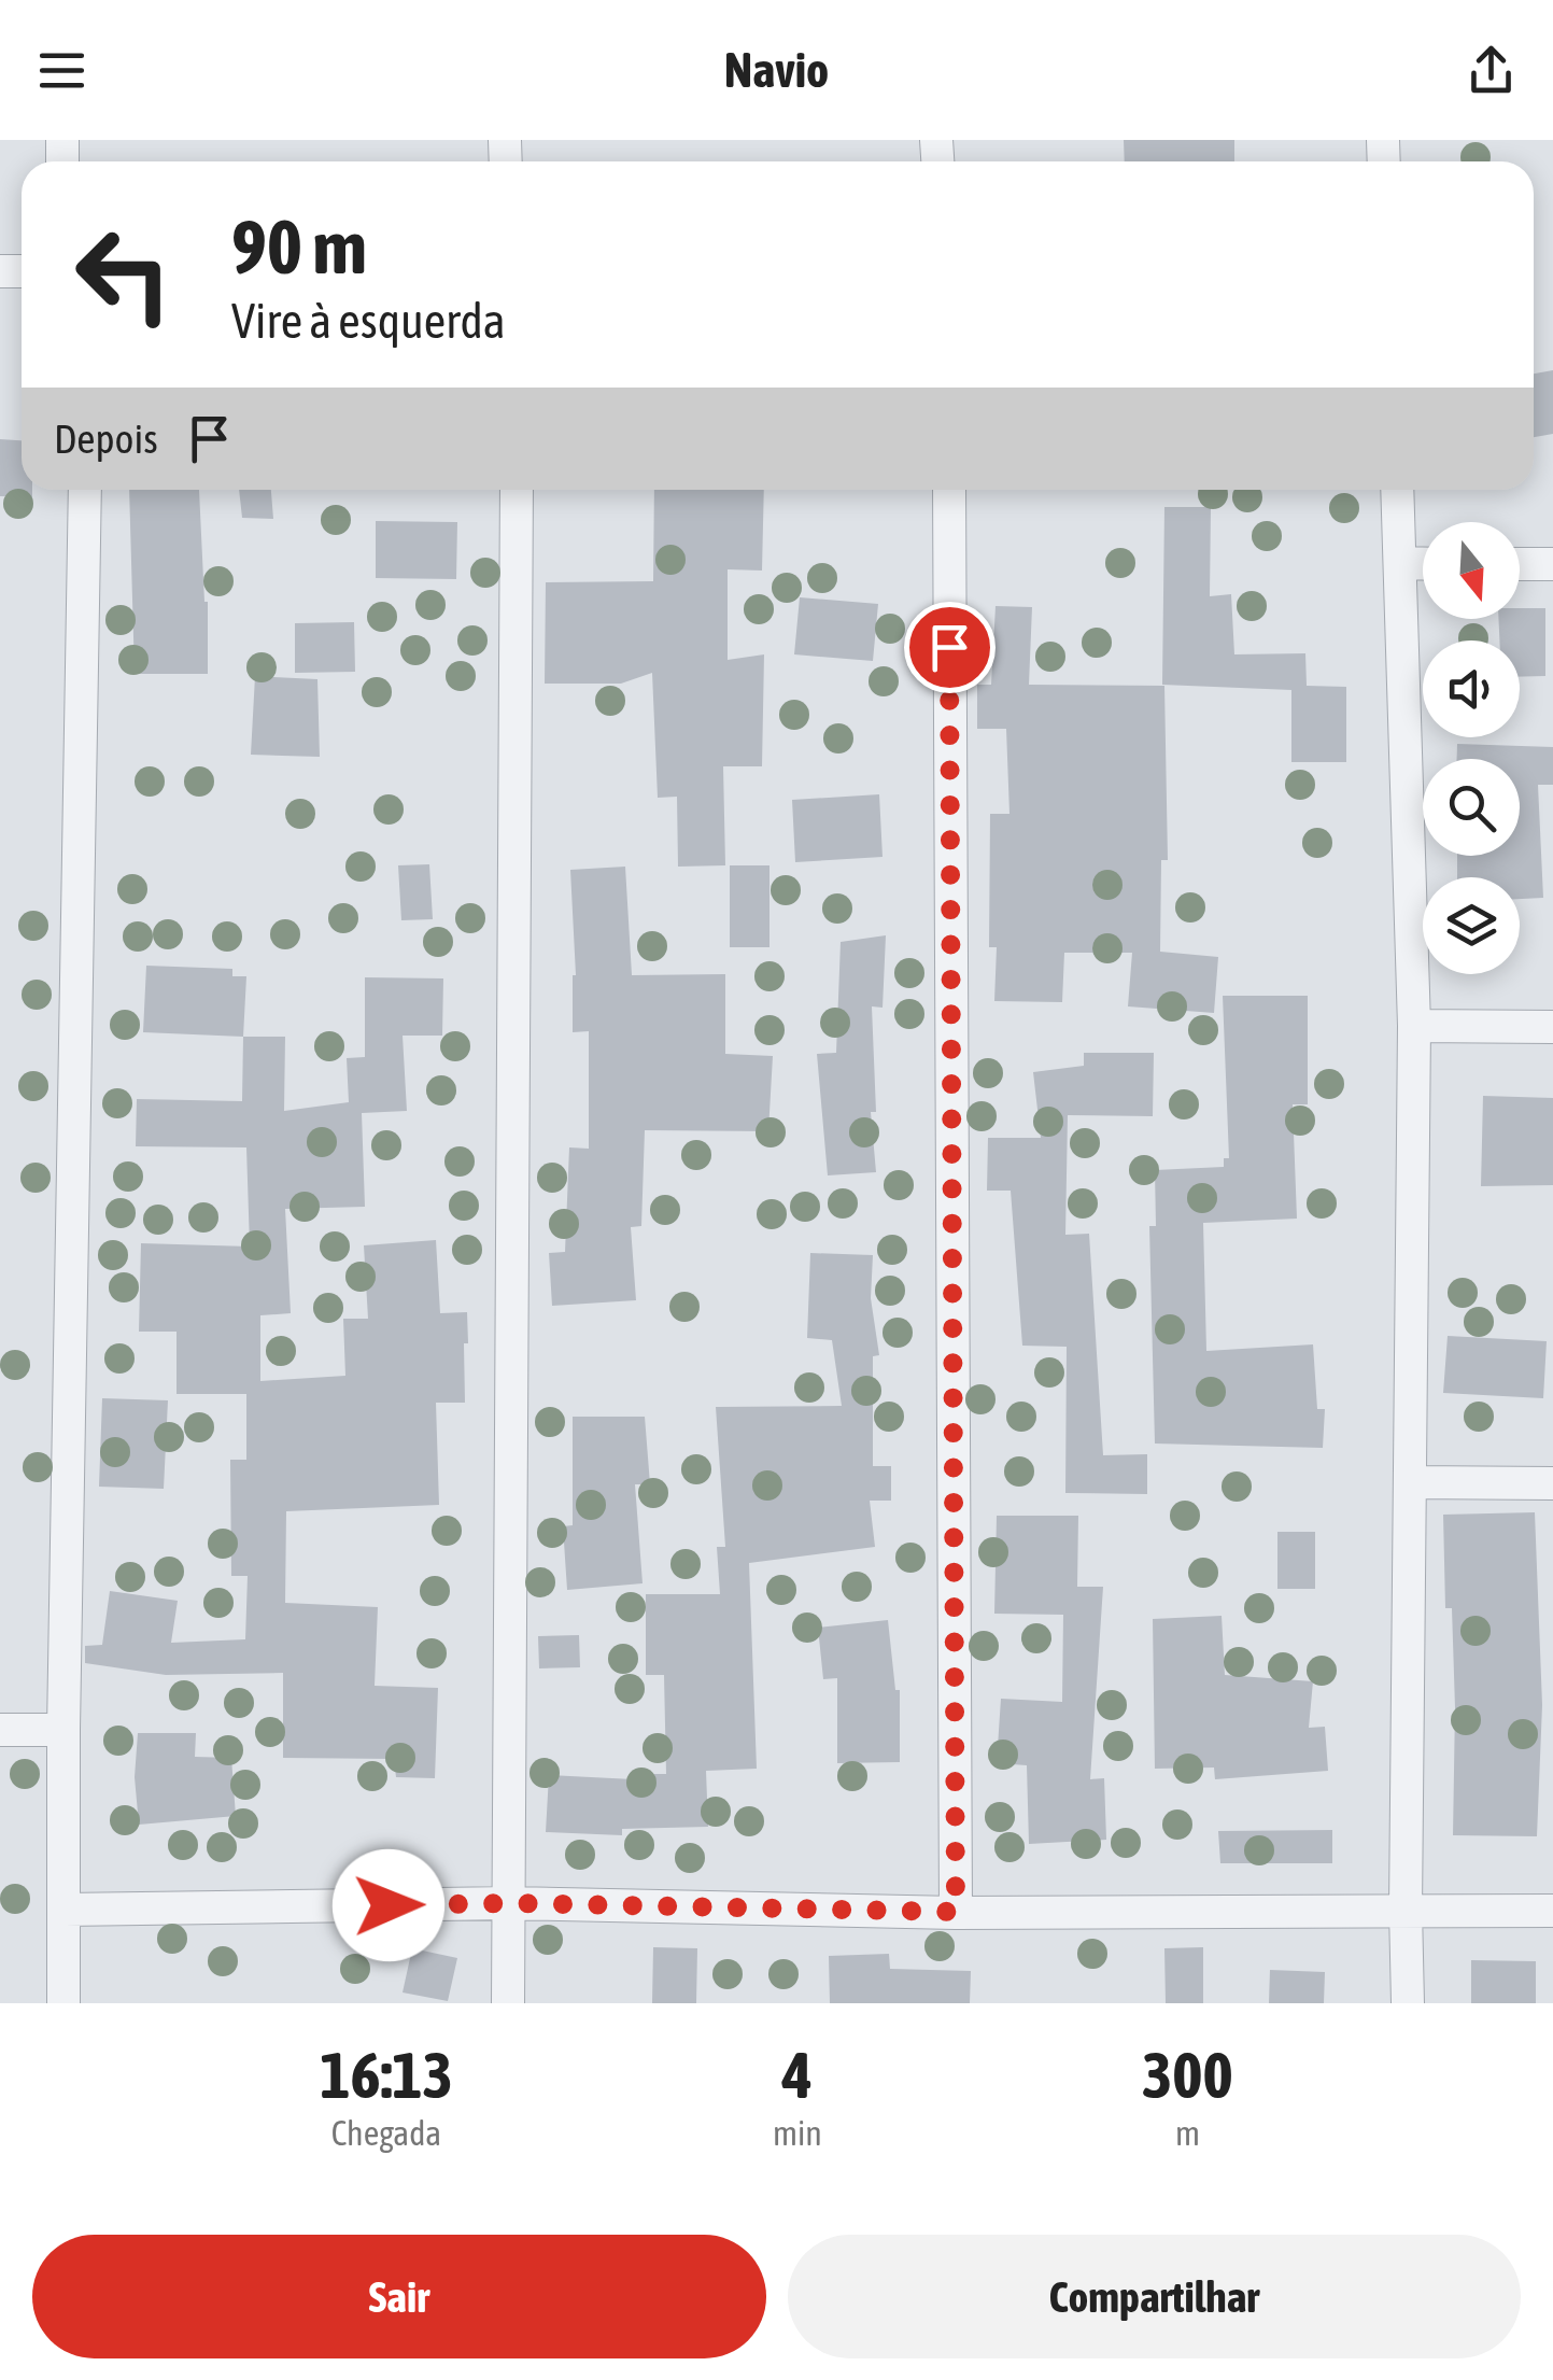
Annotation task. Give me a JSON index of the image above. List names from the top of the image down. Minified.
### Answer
{"north":"bottom","page":{"header":"Navio","turn":["90 m","Vire à esquerda"],"then":"Depois","eta":["16:13","Chegada","4","min","300","m"],"buttons":["Sair","Compartilhar"]}}
